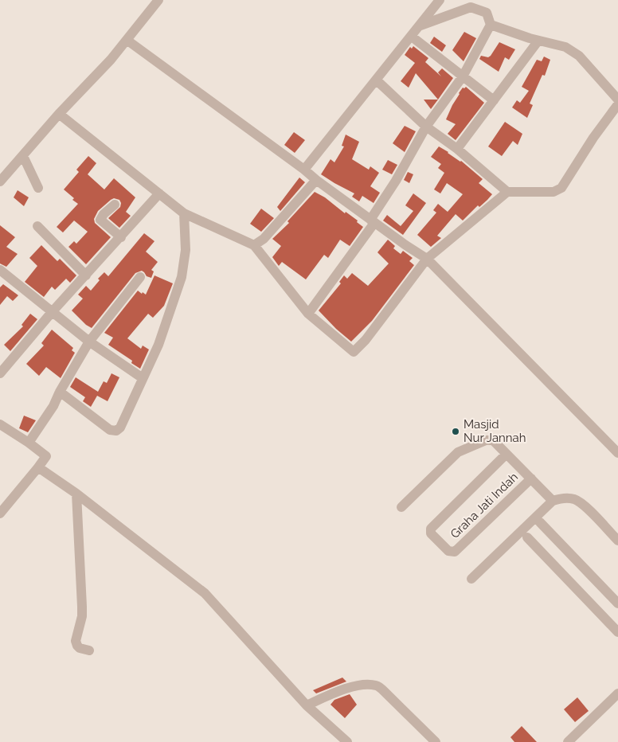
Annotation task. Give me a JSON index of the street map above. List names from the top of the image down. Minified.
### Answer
{"streets":{"street":["Graha Jati Indah"]},"places":["Masjid Nur Jannah"]}
